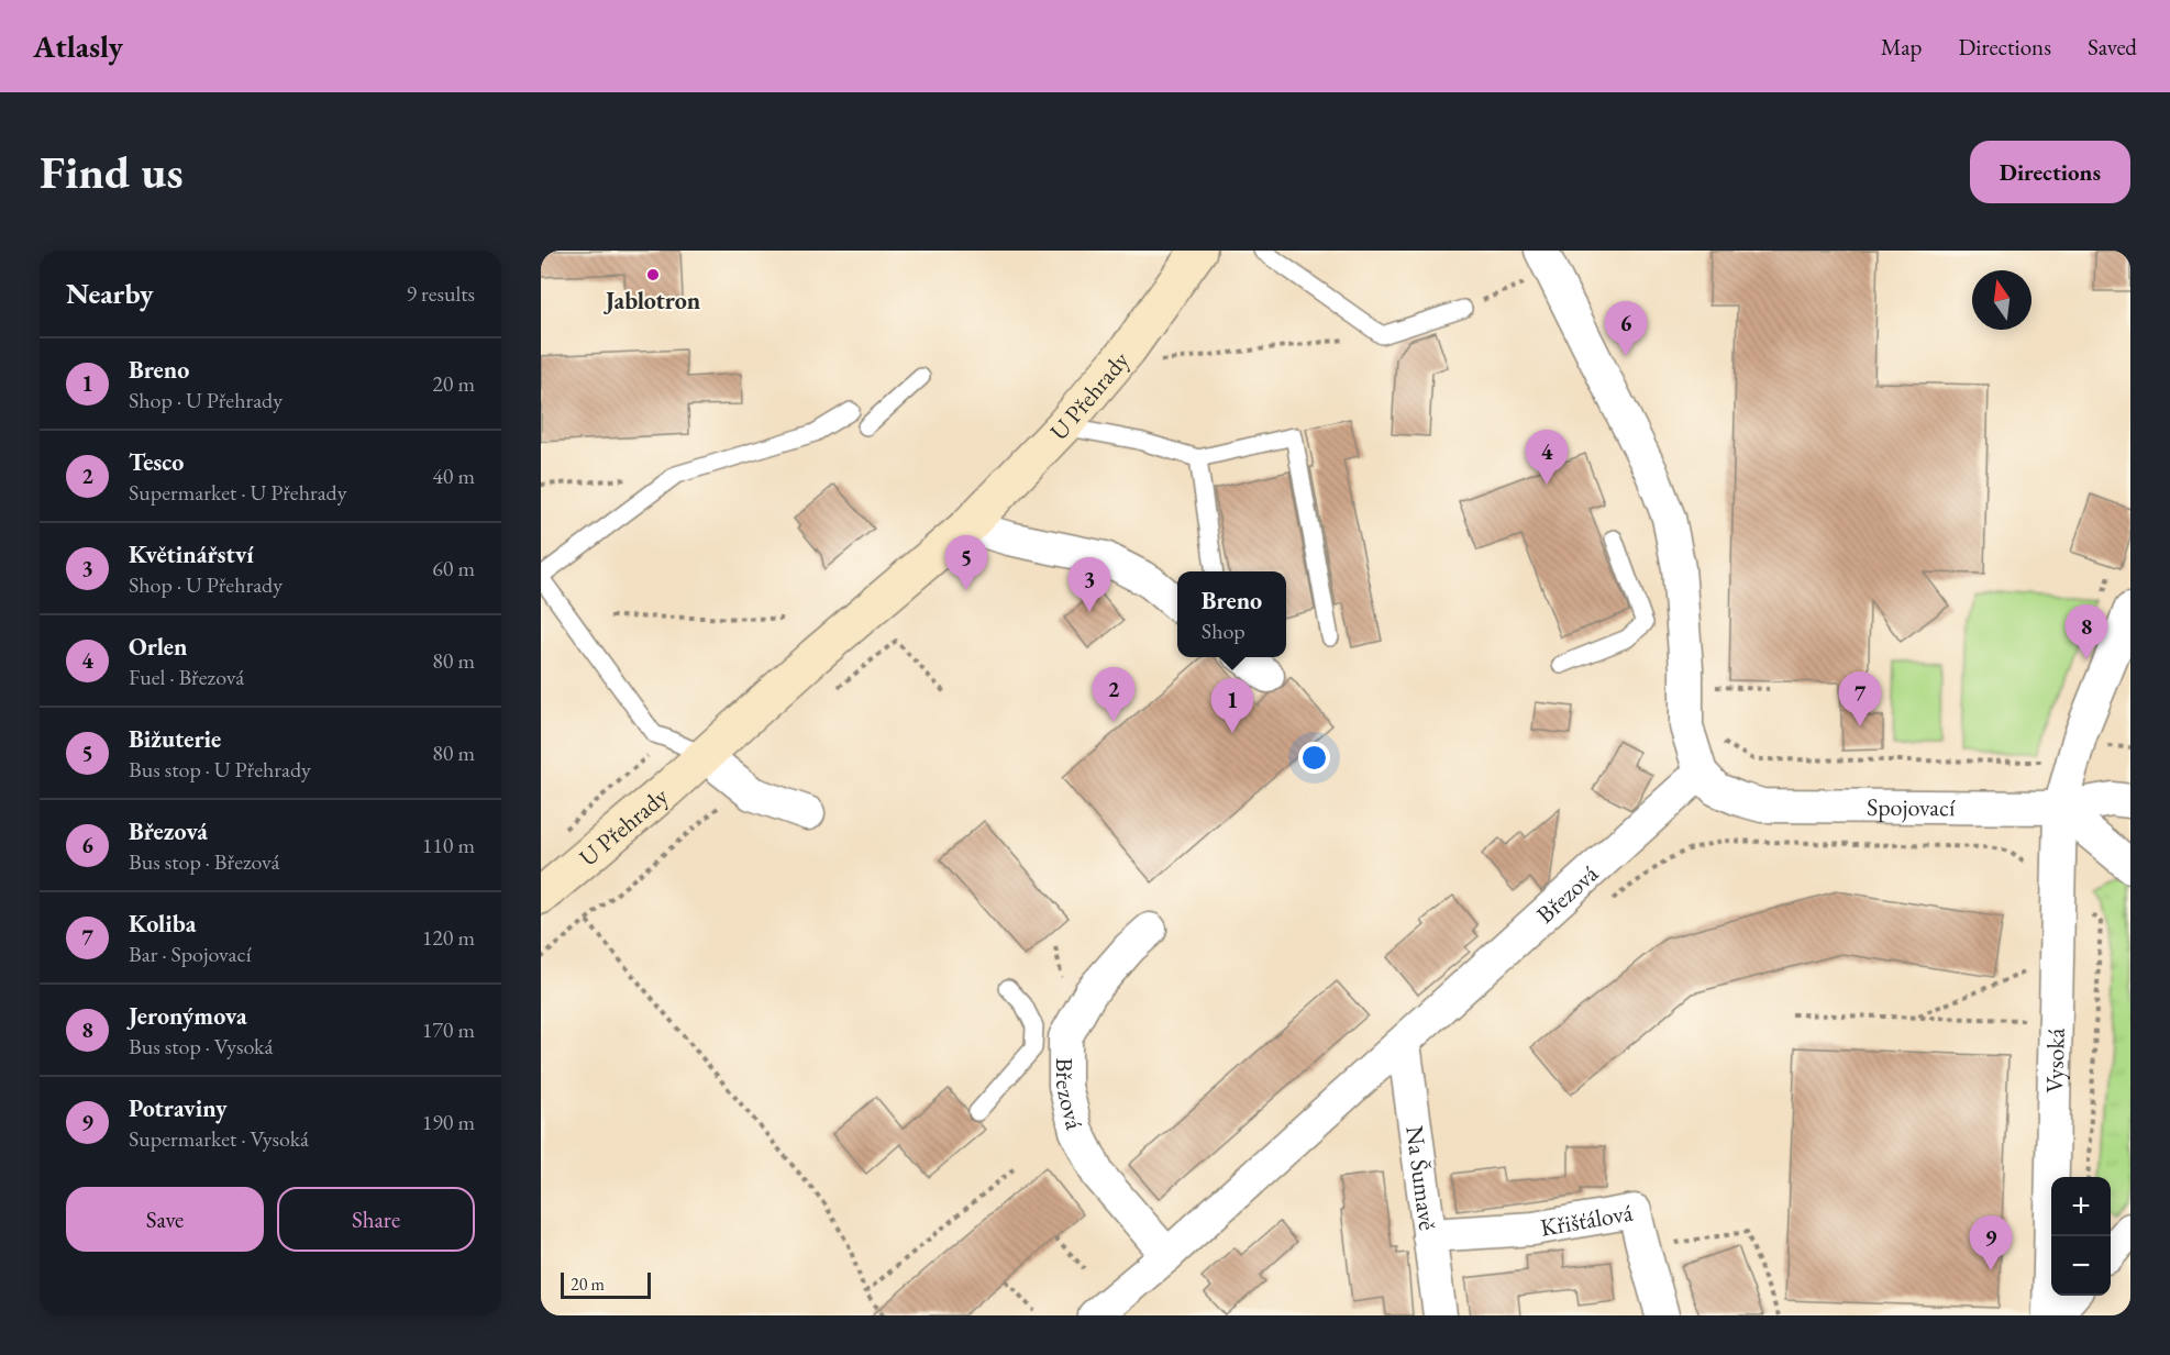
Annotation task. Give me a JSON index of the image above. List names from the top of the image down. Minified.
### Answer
{"streets":{"street":["U Přehrady","Spojovací","Březová","Vysoká","Na Šumavě","Křišťálová"]},"crossings":[["Spojovací","Březová"],["Spojovací","Vysoká"],["Březová","Na Šumavě"],["Na Šumavě","Křišťálová"]],"places":["Jablotron"],"scale_bar":"20 m","north":"top","page":{"header":"Atlasly","nav":["Map","Directions","Saved"],"buttons":["Directions",["Save","Share"]],"title":"Find us","heading":["Nearby","9 results"],"pins":["6","4","5","3","8","2","7","1","9"],"list":[{"mark":"1","name":"Breno","note":"Shop · U Přehrady","value":"20 m"},{"mark":"2","name":"Tesco","note":"Supermarket · U Přehrady","value":"40 m"},{"mark":"3","name":"Květinářství","note":"Shop · U Přehrady","value":"60 m"},{"mark":"4","name":"Orlen","note":"Fuel · Březová","value":"80 m"},{"mark":"5","name":"Bižuterie","note":"Bus stop · U Přehrady","value":"80 m"},{"mark":"6","name":"Březová","note":"Bus stop · Březová","value":"110 m"},{"mark":"7","name":"Koliba","note":"Bar · Spojovací","value":"120 m"},{"mark":"8","name":"Jeronýmova","note":"Bus stop · Vysoká","value":"170 m"},{"mark":"9","name":"Potraviny","note":"Supermarket · Vysoká","value":"190 m"}],"popup":["Breno","Shop"],"map_buttons":["+","−"],"scale":"20 m"}}
